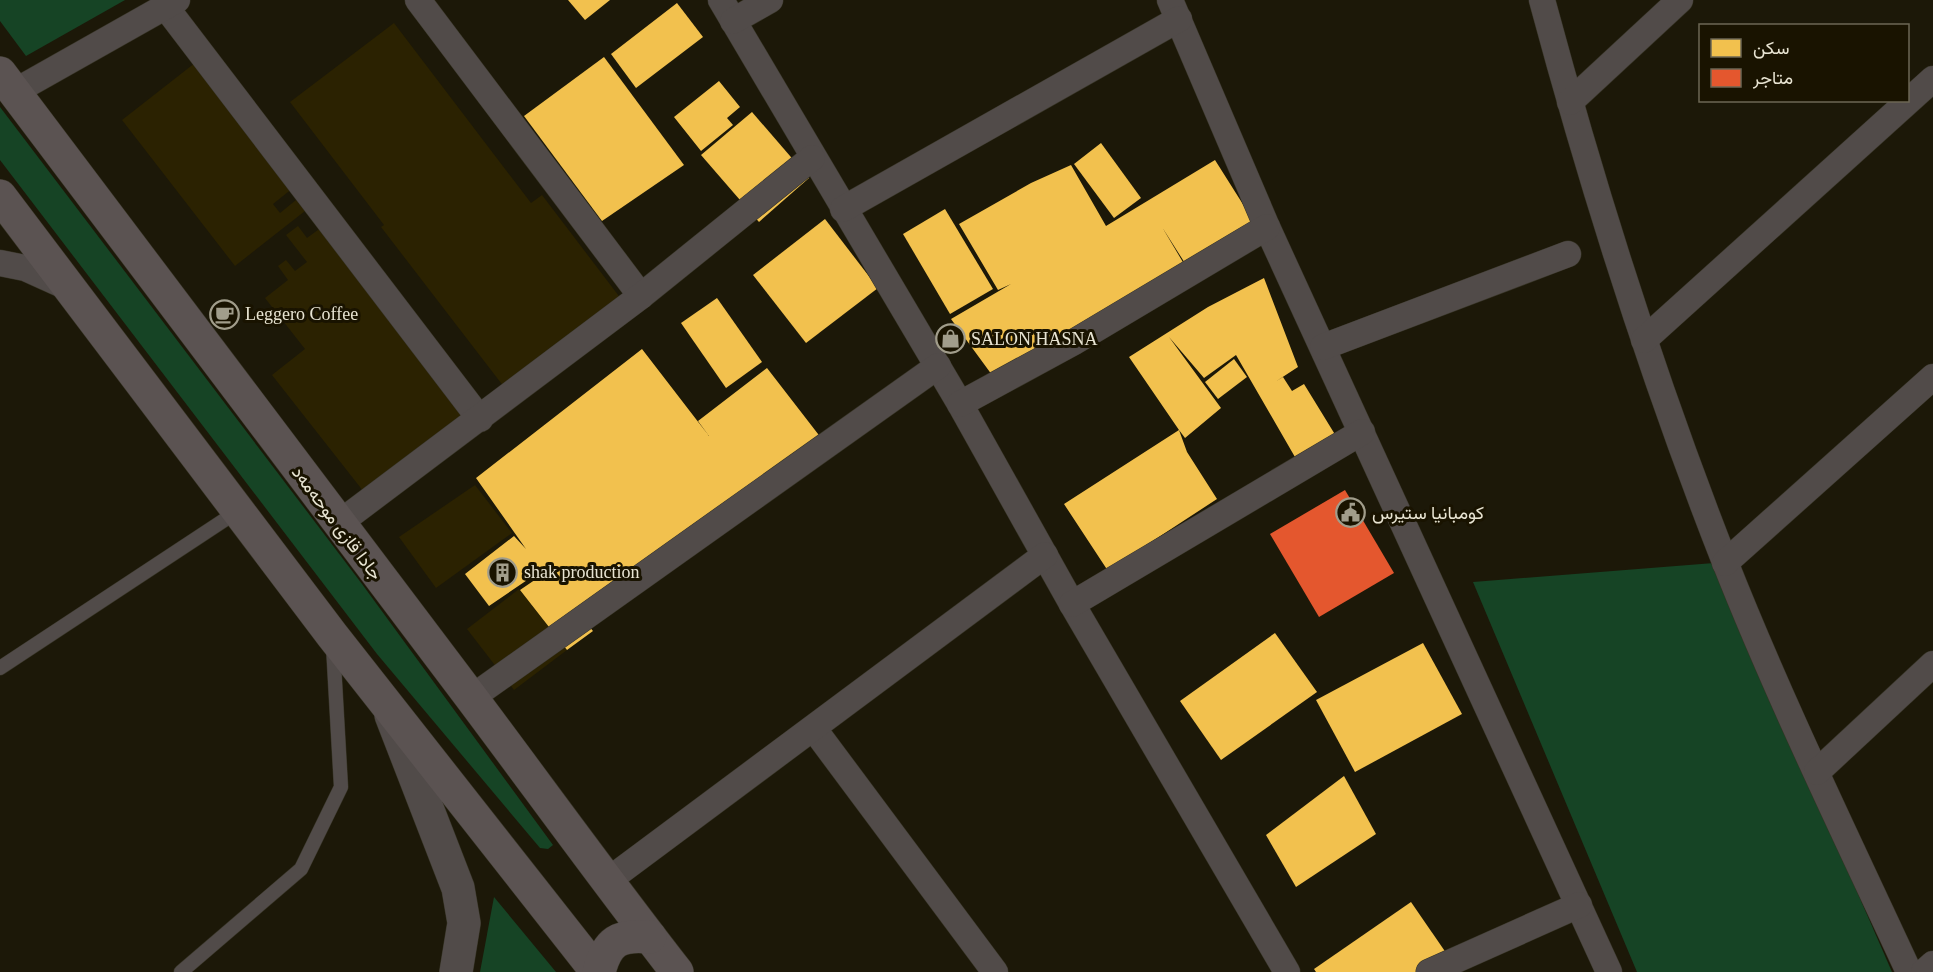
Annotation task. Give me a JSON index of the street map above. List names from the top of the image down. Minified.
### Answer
{"streets":{"main road":["جادا قازی موحەمەد"]},"places":{"cafe":["Leggero Coffee"],"shop":["SALON HASNA"],"public building":["كومبانيا ستيرس"],"building":["shak production"]},"legend":["سكن","متاجر"]}
